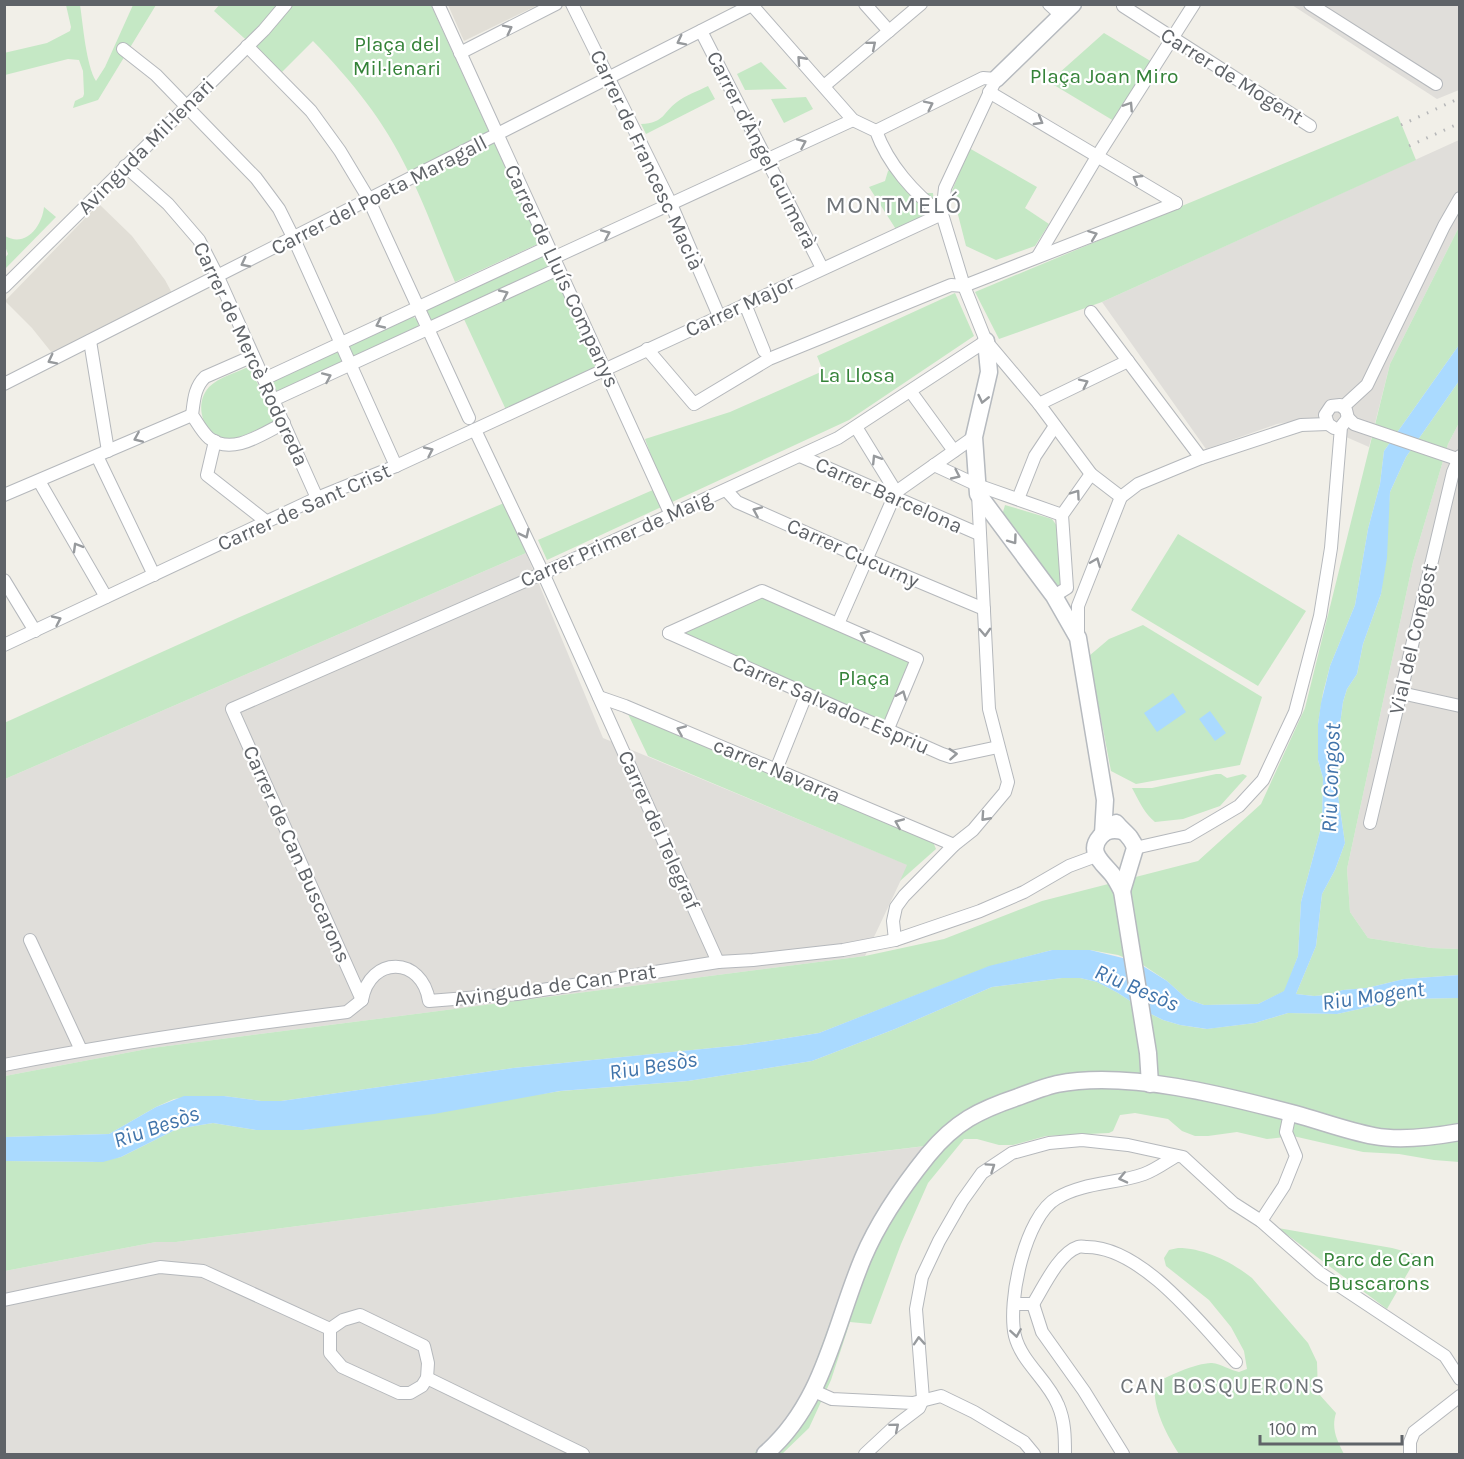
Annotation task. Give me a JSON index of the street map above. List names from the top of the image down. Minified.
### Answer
{"streets":{"street":["Carrer de Mogent","Avinguda Mil·lenari","Carrer d'Àngel Guimerà","Carrer de Francesc Macià","Carrer del Poeta Maragall","Carrer de Lluís Companys","Carrer Major","Carrer de Mercè Rodoreda","Carrer Barcelona","Carrer de Sant Crist","Carrer Primer de Maig","Carrer Cucurny","Vial del Congost","Carrer Salvador Espriu","carrer Navarra","Carrer del Telegraf","Carrer de Can Buscarons","Avinguda de Can Prat"]},"crossings":[["Avinguda Mil·lenari","Carrer de Mercè Rodoreda"],["Carrer d'Àngel Guimerà","Carrer del Poeta Maragall"],["Carrer d'Àngel Guimerà","Carrer Major"],["Carrer de Francesc Macià","Carrer del Poeta Maragall"],["Carrer de Francesc Macià","Carrer Major"],["Carrer del Poeta Maragall","Carrer de Lluís Companys"],["Carrer del Poeta Maragall","Carrer de Mercè Rodoreda"],["Carrer de Lluís Companys","Carrer Major"],["Carrer de Lluís Companys","Carrer de Sant Crist"],["Carrer de Lluís Companys","Carrer Primer de Maig"],["Carrer Major","Carrer de Sant Crist"],["Carrer de Mercè Rodoreda","Carrer de Sant Crist"],["Carrer Barcelona","Carrer Primer de Maig"],["Carrer de Sant Crist","Carrer del Telegraf"],["Carrer Primer de Maig","Carrer Cucurny"],["Carrer Primer de Maig","Carrer del Telegraf"],["Carrer Primer de Maig","Carrer de Can Buscarons"],["carrer Navarra","Carrer del Telegraf"],["Carrer del Telegraf","Avinguda de Can Prat"],["Carrer de Can Buscarons","Avinguda de Can Prat"]],"one_way":["Carrer Cucurny","carrer Navarra"],"districts":["MONTMELÓ","CAN BOSQUERONS"],"water":["Riu Congost","Riu Besòs","Riu Mogent"],"parks":["Plaça del Mil·lenari","Plaça Joan Miro","La Llosa","Plaça","Parc de Can Buscarons"],"scale_bar":"100 m"}
